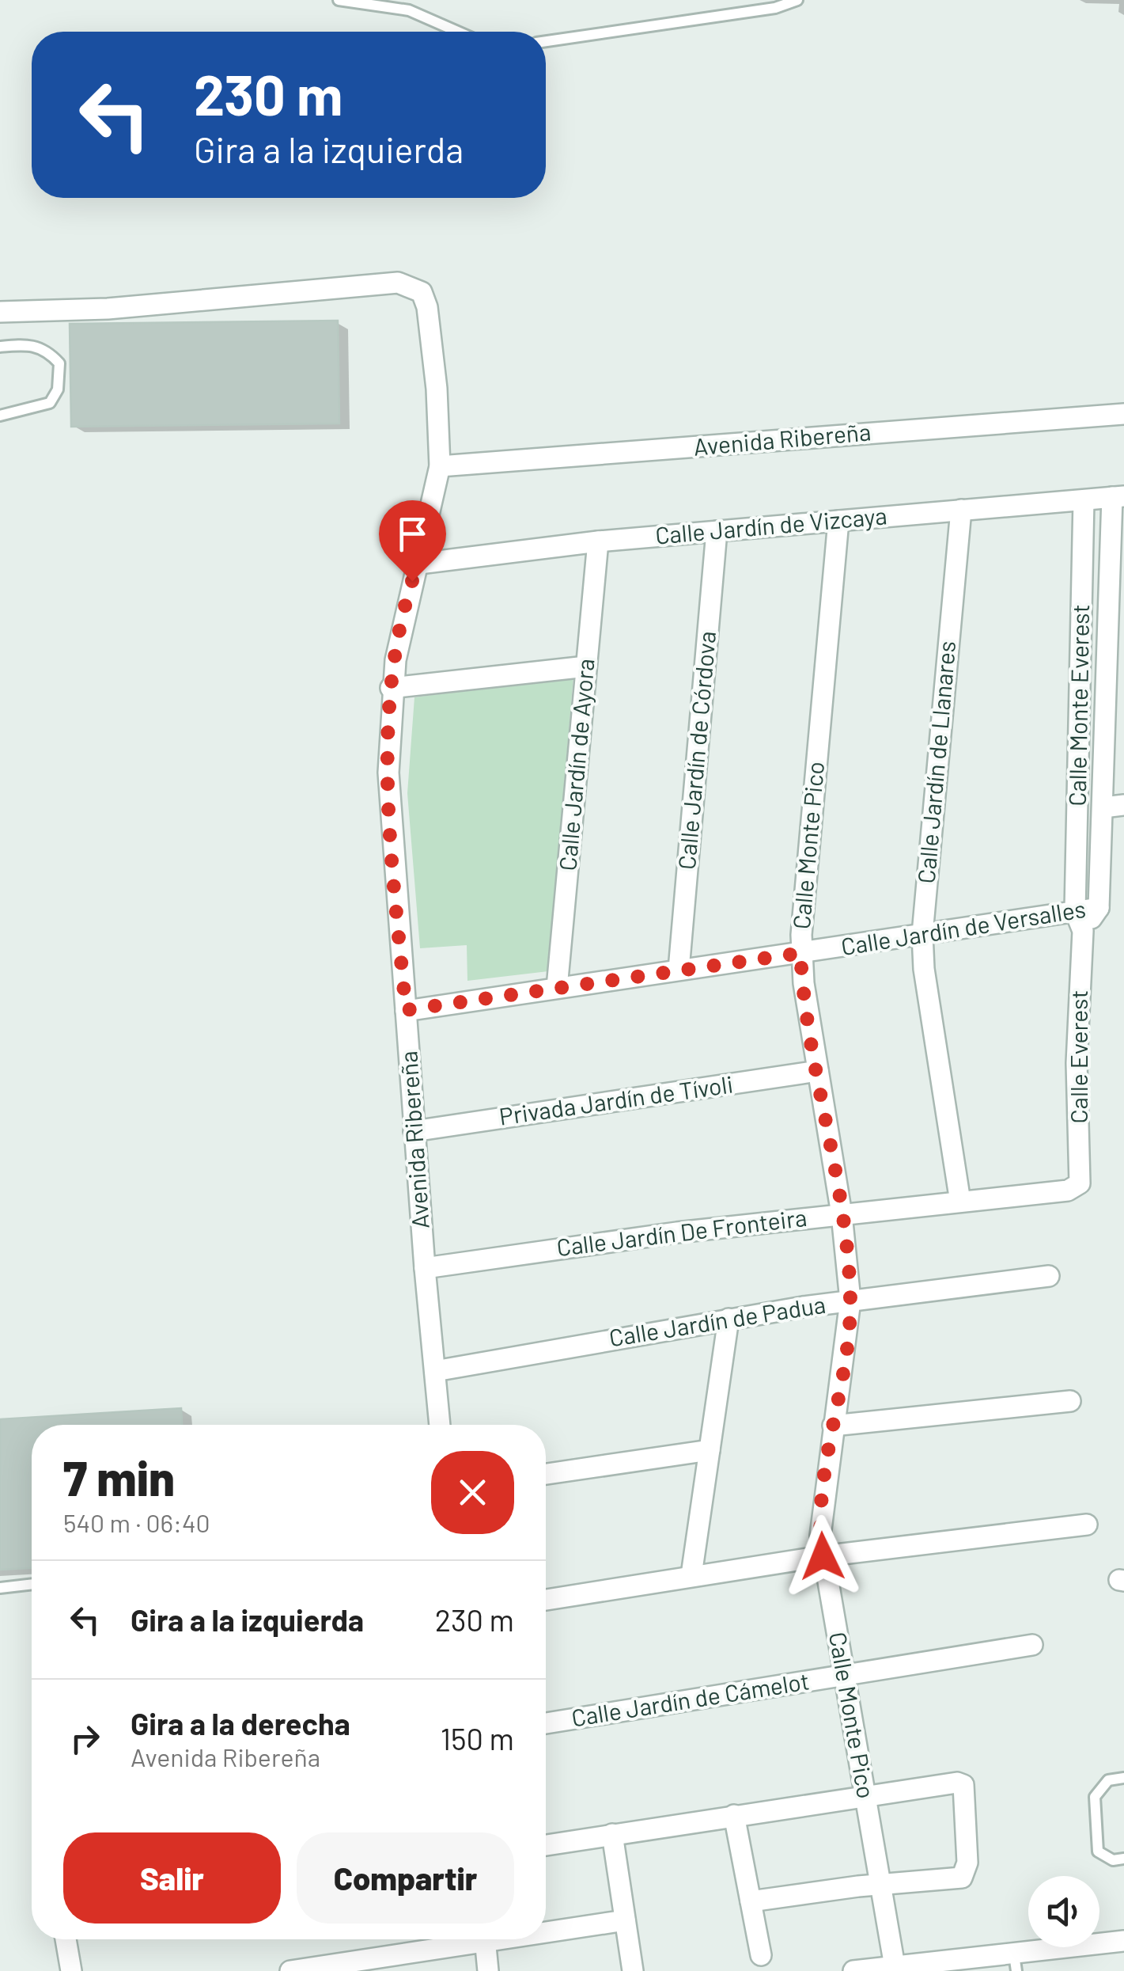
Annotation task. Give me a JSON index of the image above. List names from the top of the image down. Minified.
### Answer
{"streets":{"street":["Avenida Ribereña","Calle Jardín de Vizcaya","Calle Monte Everest","Calle Jardín de Córdova","Calle Jardín de Llanares","Calle Jardín de Ayora","Calle Monte Pico","Calle Jardín de Versalles","Calle Everest","Privada Jardín de Tívoli","Calle Jardín De Fronteira","Calle Jardín de Padua","Calle Jardín de Cámelot"]},"crossings":[["Avenida Ribereña","Calle Jardín de Vizcaya"],["Avenida Ribereña","Calle Jardín de Versalles"],["Avenida Ribereña","Privada Jardín de Tívoli"],["Avenida Ribereña","Calle Jardín De Fronteira"],["Avenida Ribereña","Calle Jardín de Padua"],["Calle Jardín de Vizcaya","Calle Monte Everest"],["Calle Jardín de Vizcaya","Calle Jardín de Córdova"],["Calle Jardín de Vizcaya","Calle Jardín de Llanares"],["Calle Jardín de Vizcaya","Calle Jardín de Ayora"],["Calle Jardín de Vizcaya","Calle Monte Pico"],["Calle Monte Everest","Calle Jardín de Versalles"],["Calle Monte Everest","Calle Everest"],["Calle Jardín de Córdova","Calle Jardín de Versalles"],["Calle Jardín de Llanares","Calle Jardín de Versalles"],["Calle Jardín de Llanares","Calle Jardín De Fronteira"],["Calle Jardín de Ayora","Calle Jardín de Versalles"],["Calle Monte Pico","Calle Jardín de Versalles"],["Calle Monte Pico","Privada Jardín de Tívoli"],["Calle Monte Pico","Calle Jardín De Fronteira"],["Calle Monte Pico","Calle Jardín de Padua"],["Calle Monte Pico","Calle Jardín de Cámelot"],["Calle Jardín de Versalles","Calle Everest"],["Calle Everest","Calle Jardín De Fronteira"]],"page":{"turn":["230 m","Gira a la izquierda"],"heading":["7 min","540 m · 06:40"],"list":[{"name":"Gira a la izquierda","value":"230 m"},{"name":"Gira a la derecha","note":"Avenida Ribereña","value":"150 m"}],"buttons":["Salir","Compartir"]}}
